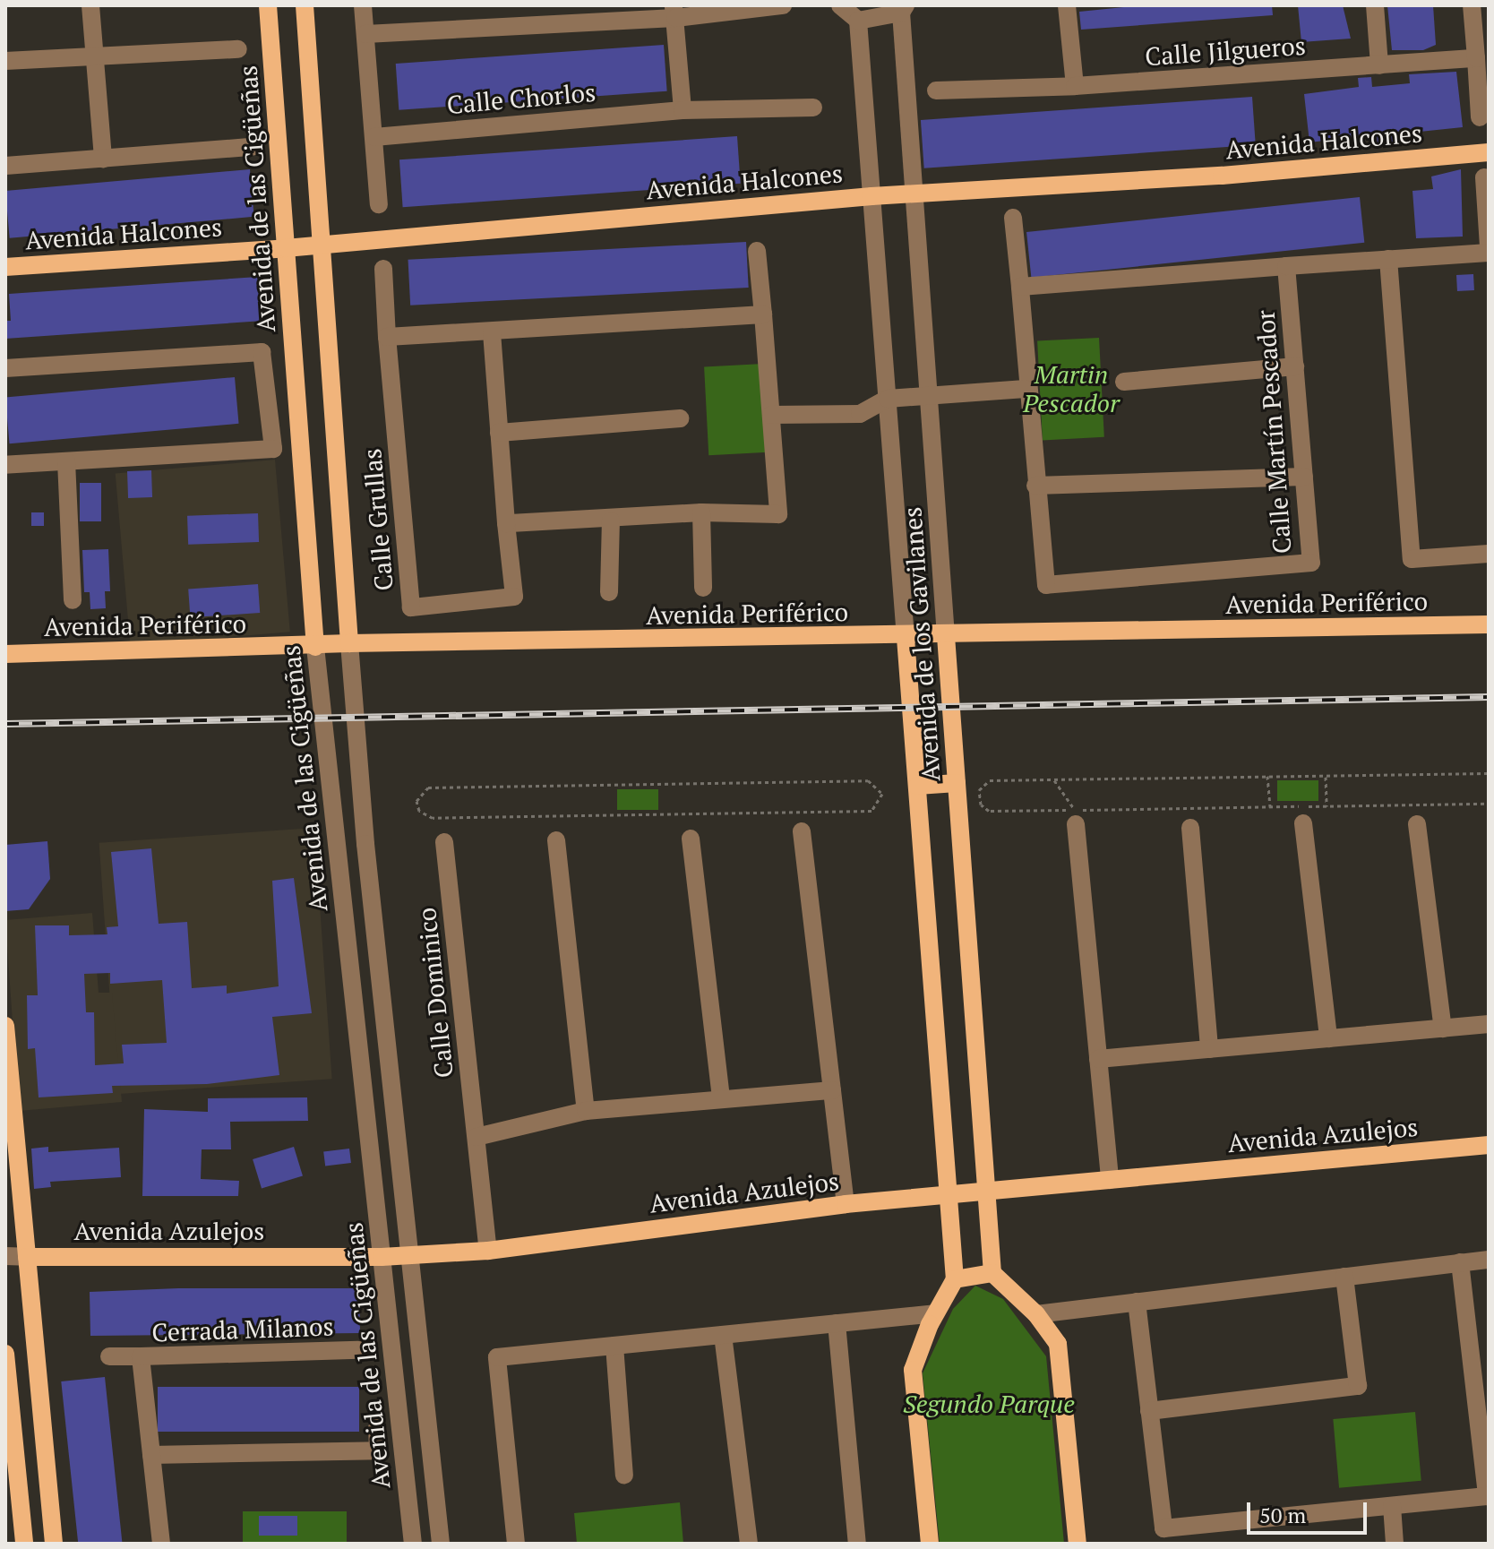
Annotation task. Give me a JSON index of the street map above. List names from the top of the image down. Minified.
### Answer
{"streets":{"main road":["Avenida Halcones","Avenida de las Cigüeñas","Avenida Periférico","Avenida de los Gavilanes","Avenida Azulejos"],"street":["Calle Jilgueros","Calle Chorlos","Calle Martín Pescador","Calle Grullas","Calle Dominico","Cerrada Milanos"]},"crossings":[["Avenida Halcones","Avenida de las Cigüeñas"],["Avenida Halcones","Avenida de los Gavilanes"],["Avenida de las Cigüeñas","Avenida Periférico"],["Avenida de las Cigüeñas","Avenida Azulejos"],["Avenida Periférico","Avenida de los Gavilanes"],["Avenida de los Gavilanes","Avenida Azulejos"],["Calle Dominico","Avenida Azulejos"]],"parks":["Martin Pescador","Segundo Parque"],"scale_bar":"50 m"}
